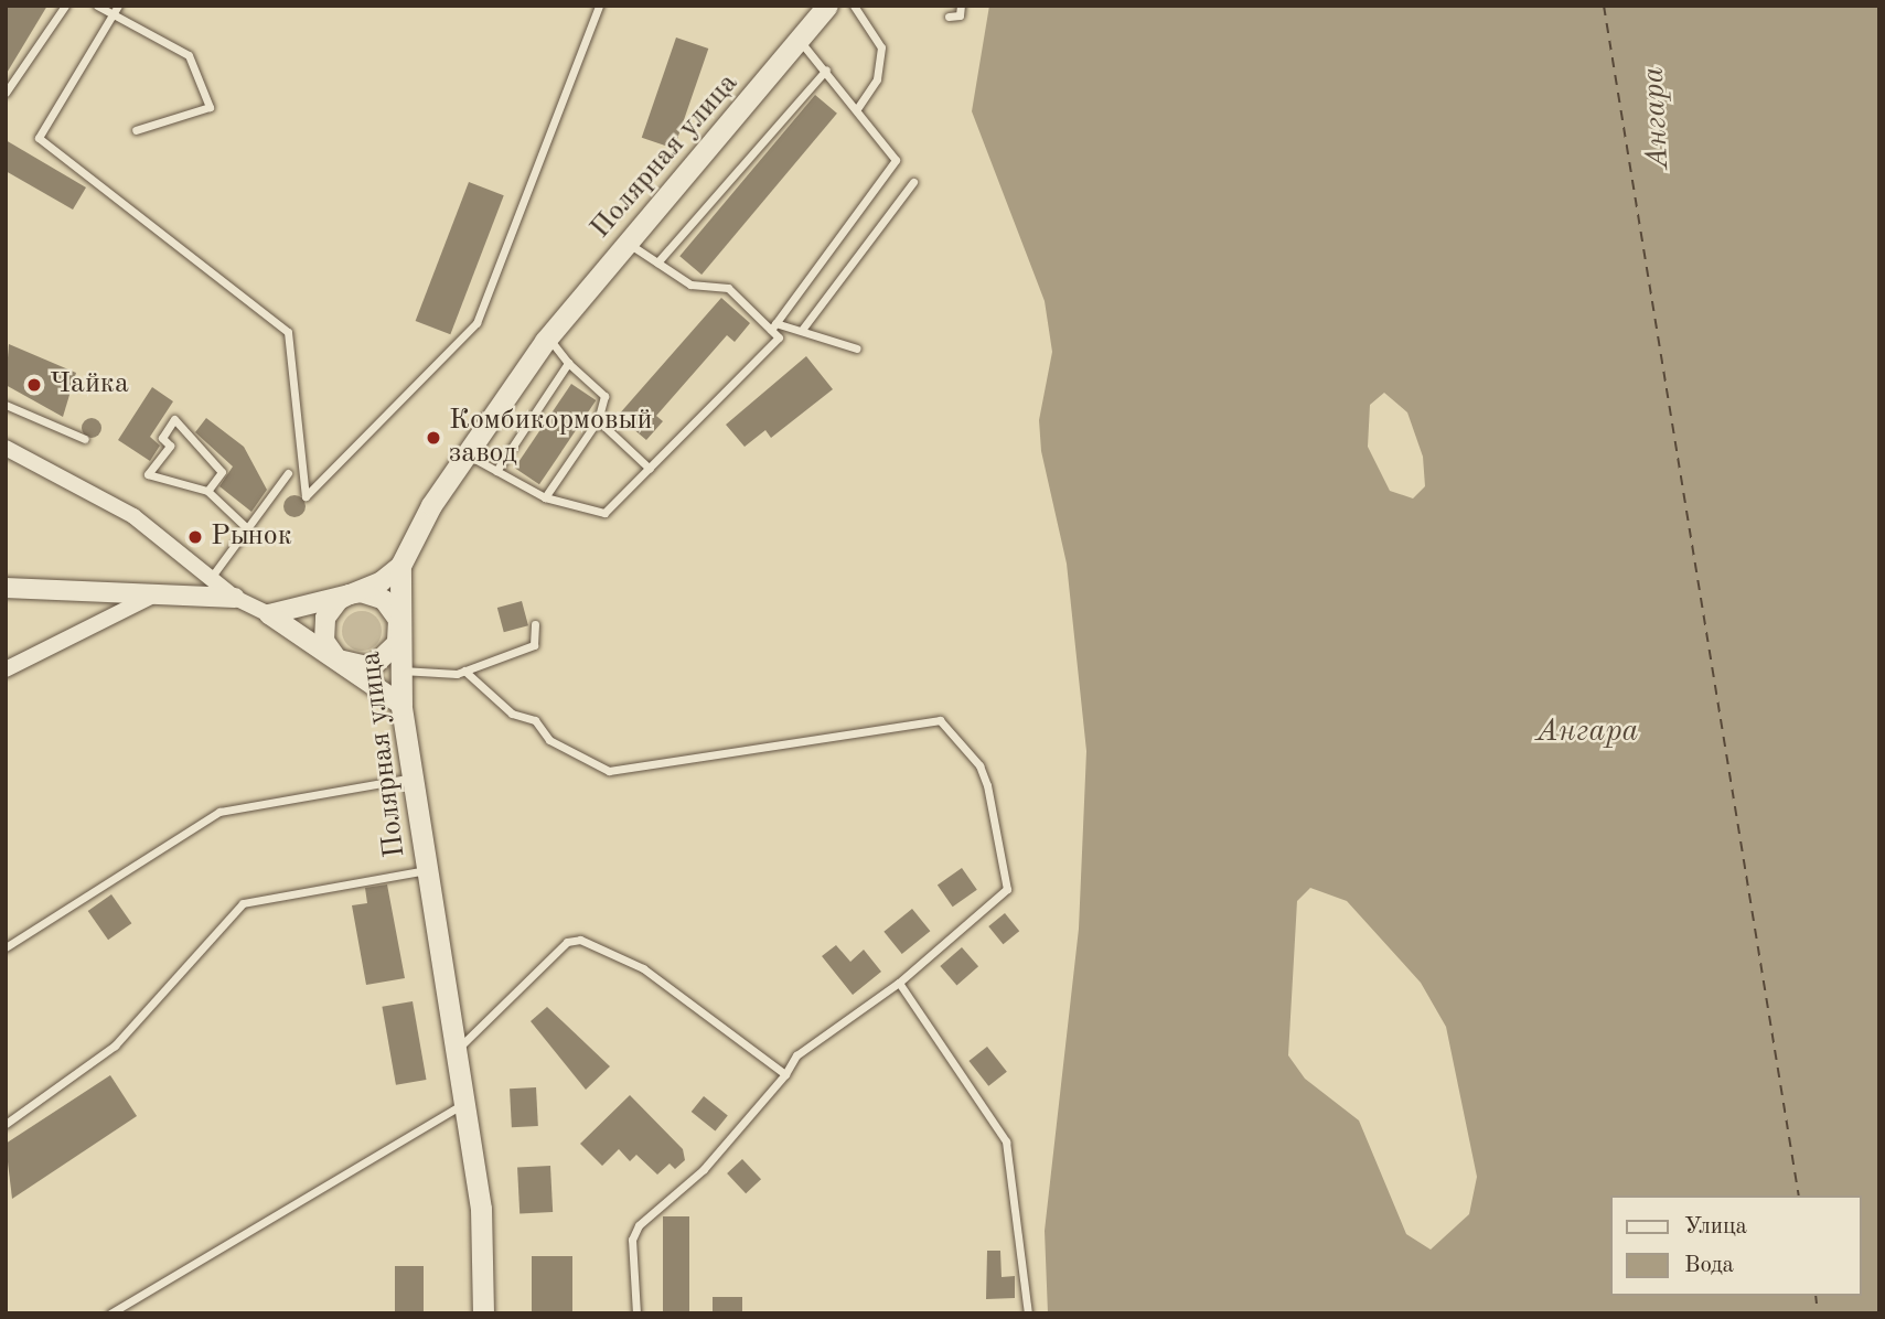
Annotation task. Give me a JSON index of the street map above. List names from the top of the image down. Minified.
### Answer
{"streets":{"main road":["Полярная улица"]},"water":["Ангара"],"places":["Чайка","Комбикормовый завод","Рынок"],"legend":["Улица","Вода"]}
